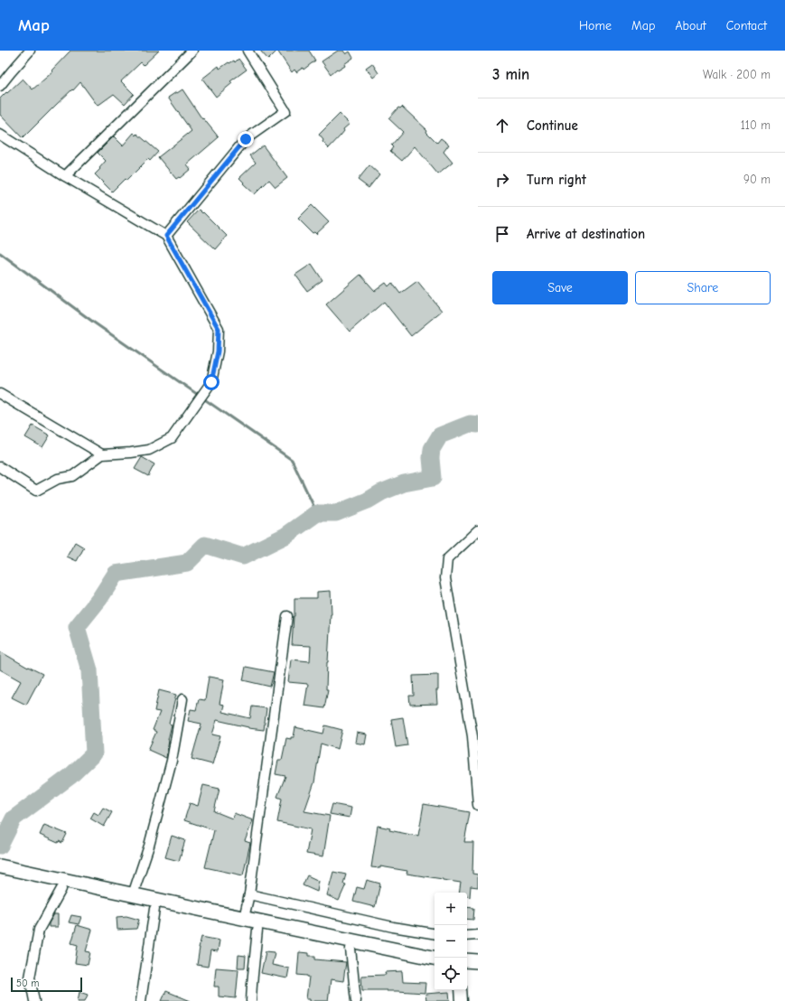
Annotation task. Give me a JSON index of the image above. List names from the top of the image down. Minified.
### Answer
{"scale_bar":"50 m","page":{"header":"Map","nav":["Home","Map","About","Contact"],"heading":["3 min","Walk · 200 m"],"list":[["Continue","110 m"],["Turn right","90 m"],"Arrive at destination"],"buttons":["Save","Share"],"map_buttons":["+","−"],"scale":"50 m"}}
